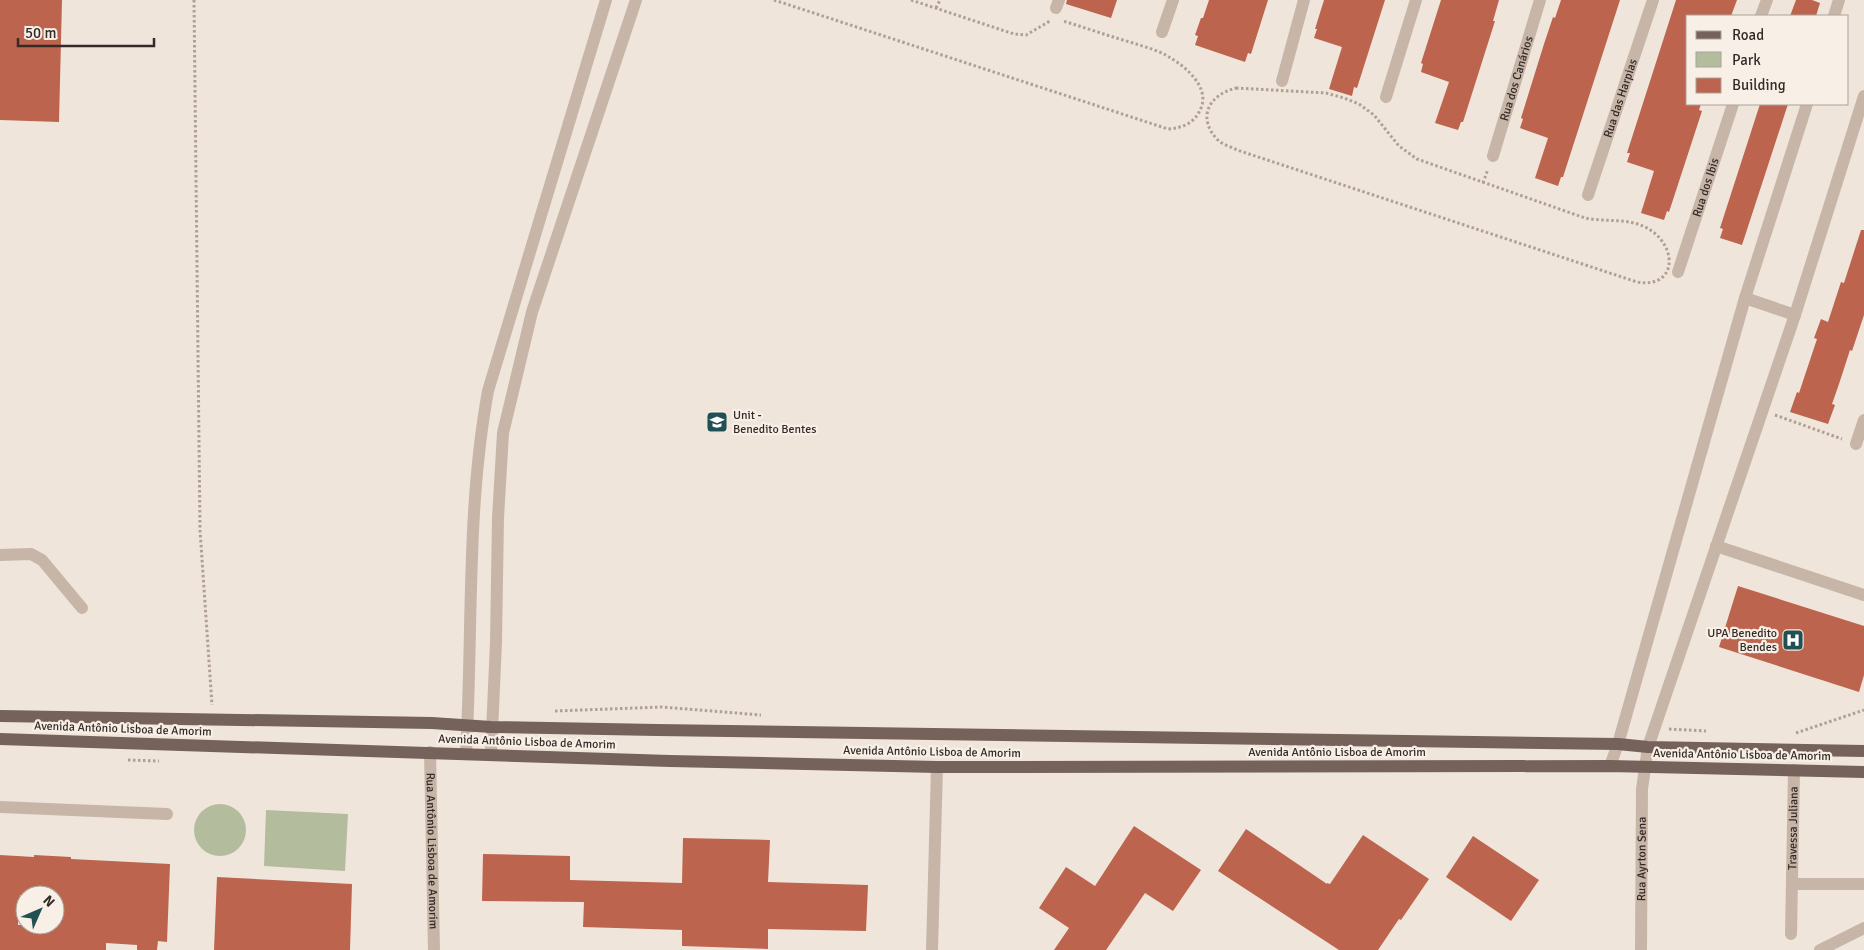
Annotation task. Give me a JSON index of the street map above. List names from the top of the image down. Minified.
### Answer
{"streets":{"main road":["Avenida Antônio Lisboa de Amorim"],"street":["Rua dos Canários","Rua das Harpias","Rua dos Ibis","Travessa Juliana","Rua Antônio Lisboa de Amorim","Rua Ayrton Sena"]},"crossings":[["Avenida Antônio Lisboa de Amorim","Travessa Juliana"],["Avenida Antônio Lisboa de Amorim","Rua Antônio Lisboa de Amorim"],["Avenida Antônio Lisboa de Amorim","Rua Ayrton Sena"]],"places":{"school or university":["Unit - Benedito Bentes"],"hospital":["UPA Benedito Bendes"]},"legend":["Road","Park","Building"],"scale_bar":"50 m","north":"top right"}
